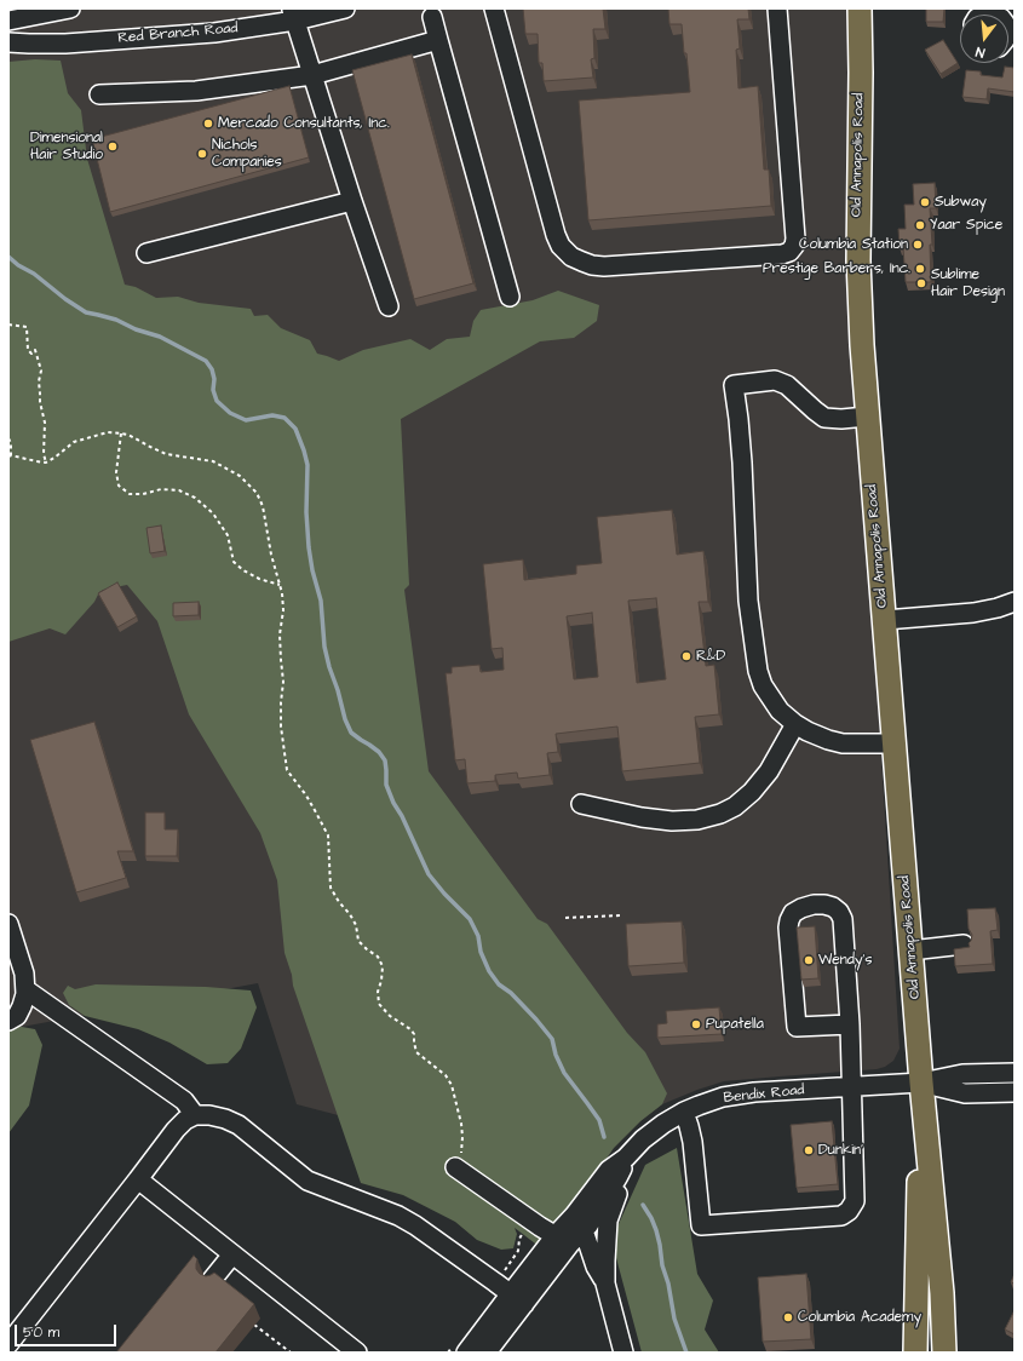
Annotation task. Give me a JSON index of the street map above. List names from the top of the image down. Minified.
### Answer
{"streets":{"main road":["Old Annapolis Road"],"street":["Red Branch Road","Bendix Road"]},"crossings":[["Old Annapolis Road","Bendix Road"]],"places":["Mercado Consultants, Inc.","Dimensional Hair Studio","Nichols Companies","Subway","Yaar Spice","Columbia Station","Prestige Barbers, Inc.","Sublime Hair Design","R&D","Wendy's","Pupatella","Dunkin'","Columbia Academy"],"scale_bar":"50 m","north":"bottom"}
